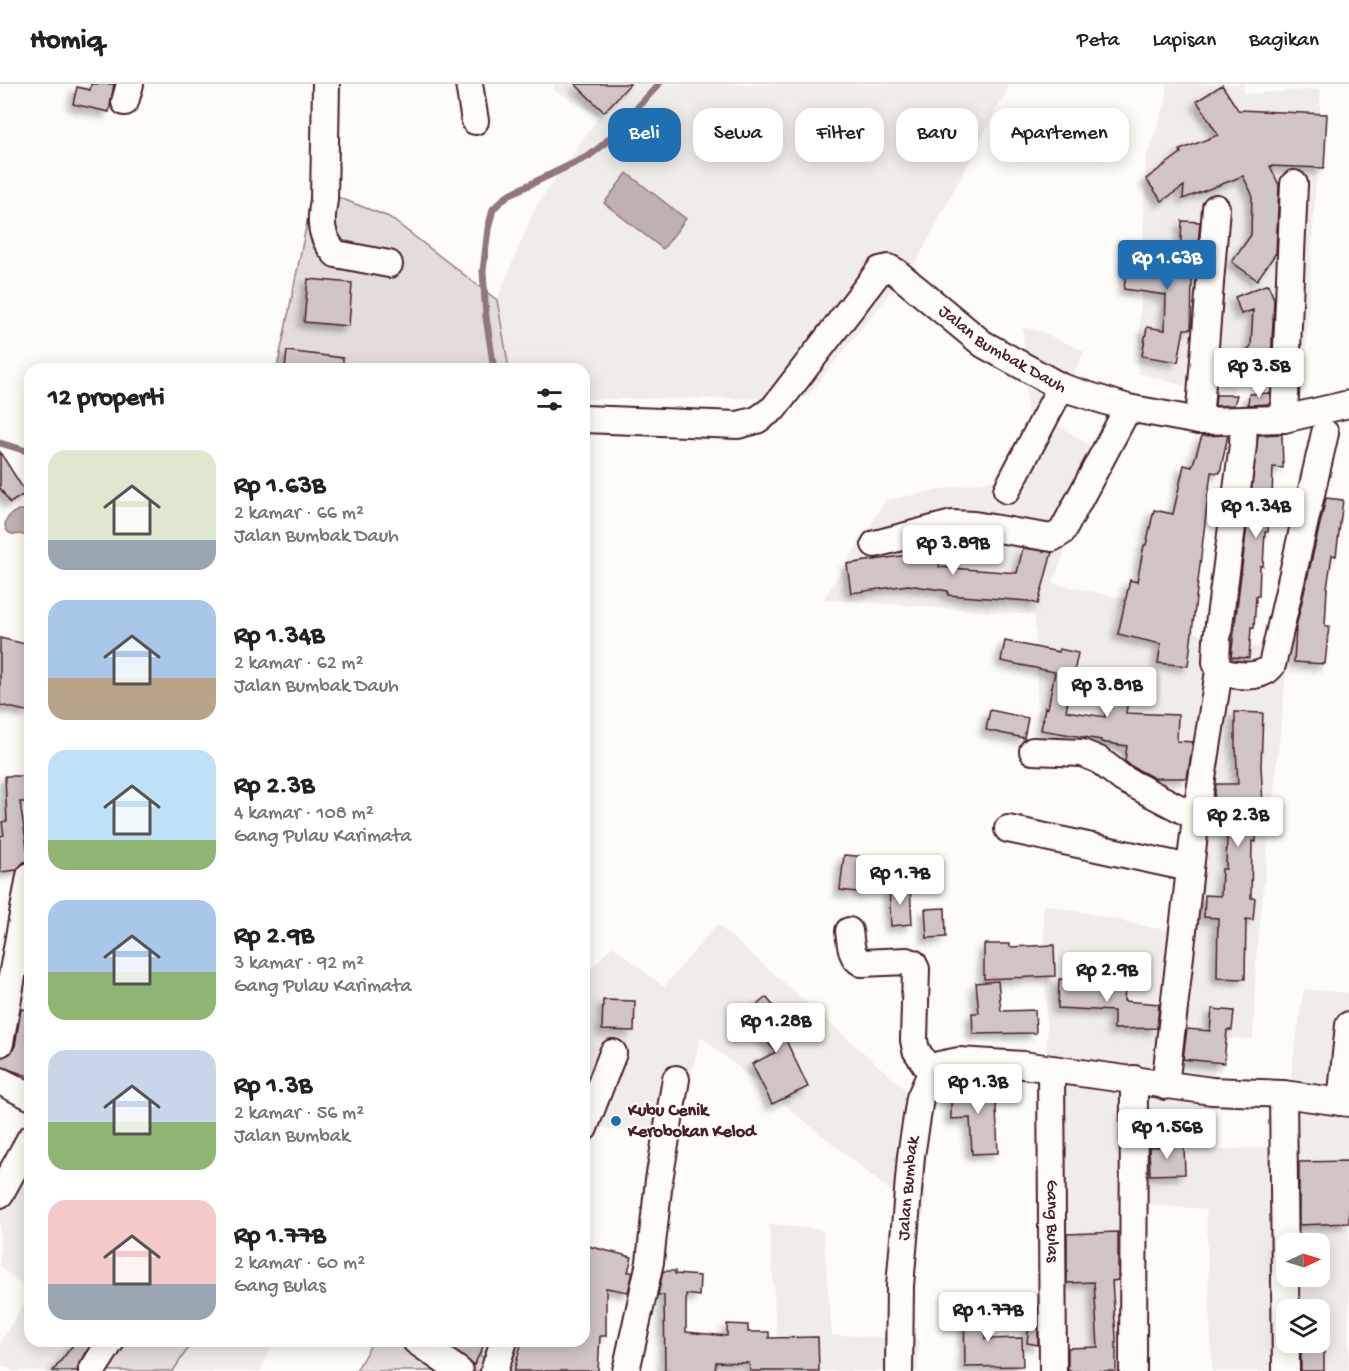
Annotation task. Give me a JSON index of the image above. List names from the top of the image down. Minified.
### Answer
{"streets":{"street":["Jalan Bumbak Dauh","Jalan Bumbak","Gang Bulas"]},"places":["Kubu Cenik Kerobokan Kelod"],"north":"right","page":{"header":"Homiq","nav":["Peta","Lapisan","Bagikan"],"chip":["Beli","Sewa","Filter","Baru","Apartemen"],"price":["Rp 1.63B","Rp 3.5B","Rp 1.34B","Rp 3.89B","Rp 3.81B","Rp 2.3B","Rp 1.7B","Rp 2.9B","Rp 1.28B","Rp 1.3B","Rp 1.56B","Rp 1.77B"],"heading":"12 properti","list":[{"name":"Rp 1.63B","note":"2 kamar · 66 m² · Jalan Bumbak Dauh"},{"name":"Rp 1.34B","note":"2 kamar · 62 m² · Jalan Bumbak Dauh"},{"name":"Rp 2.3B","note":"4 kamar · 108 m² · Gang Pulau Karimata"},{"name":"Rp 2.9B","note":"3 kamar · 92 m² · Gang Pulau Karimata"},{"name":"Rp 1.3B","note":"2 kamar · 56 m² · Jalan Bumbak"},{"name":"Rp 1.77B","note":"2 kamar · 60 m² · Gang Bulas"}]}}
